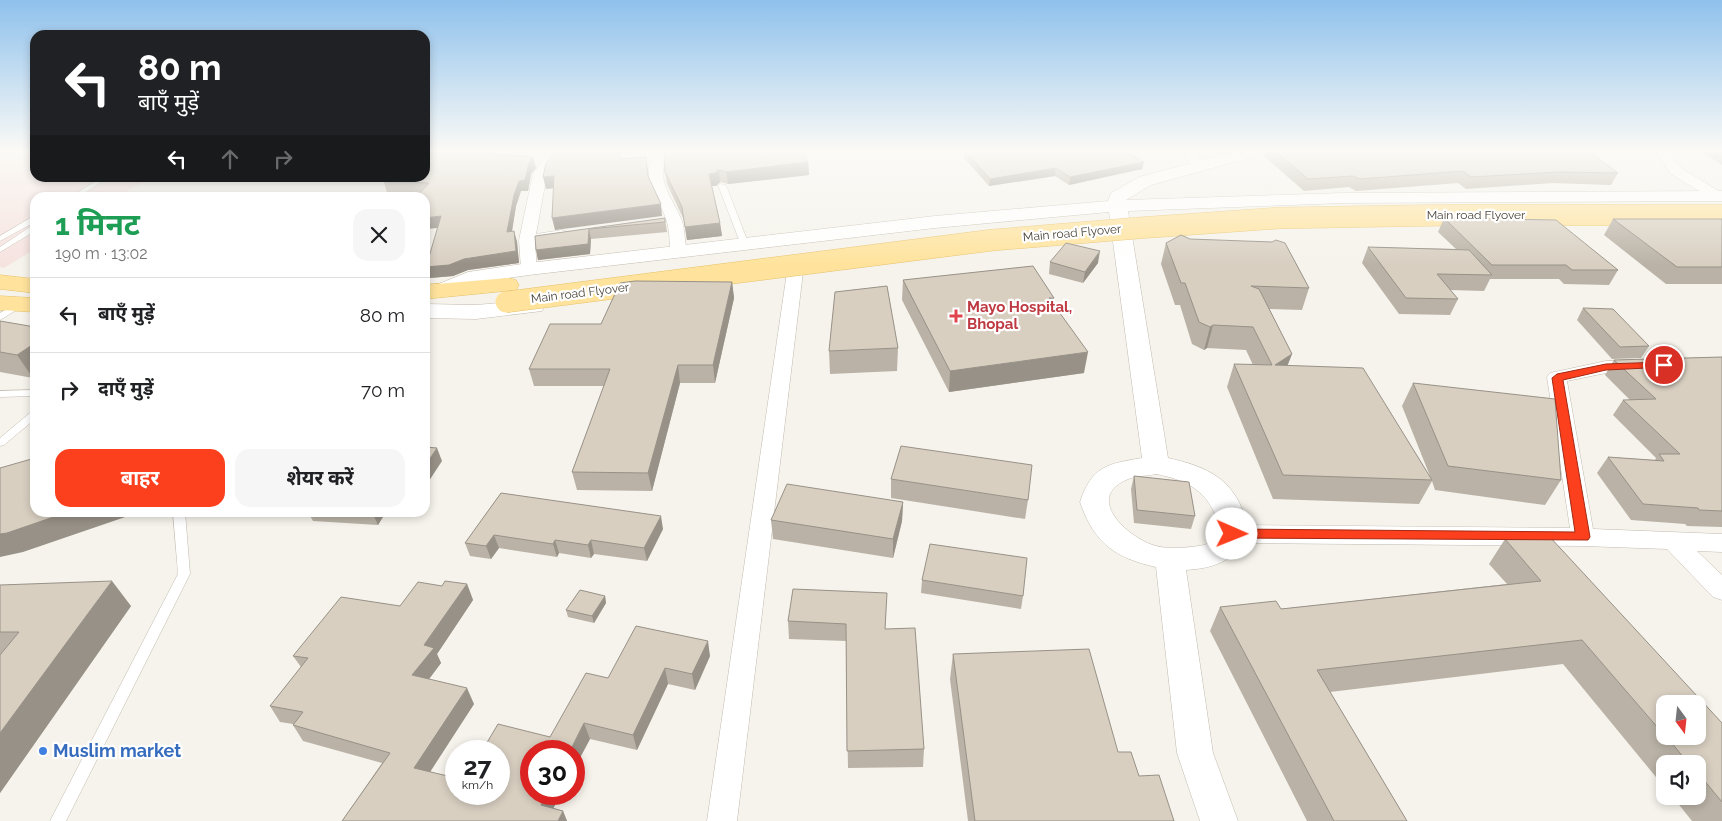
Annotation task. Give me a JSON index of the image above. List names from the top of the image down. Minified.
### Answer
{"streets":{"main road":["Main road Flyover"]},"places":{"health":["Mayo Hospital, Bhopal"],"other":["Muslim market"]},"north":"bottom","page":{"turn":["80 m","बाएँ मुड़ें"],"heading":["1 मिनट","190 m · 13:02"],"list":[{"name":"बाएँ मुड़ें","value":"80 m"},{"name":"दाएँ मुड़ें","value":"70 m"}],"buttons":["बाहर","शेयर करें"],"speed":"27 km/h","limit":"30"}}
